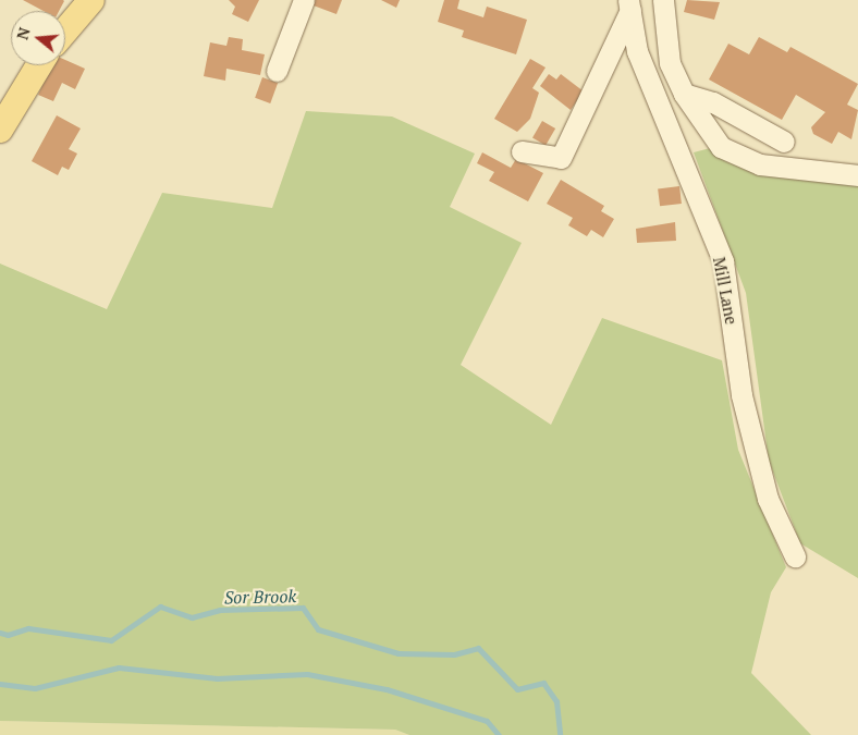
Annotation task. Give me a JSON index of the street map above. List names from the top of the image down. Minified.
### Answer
{"streets":{"street":["Mill Lane"]},"water":["Sor Brook"],"north":"left"}
